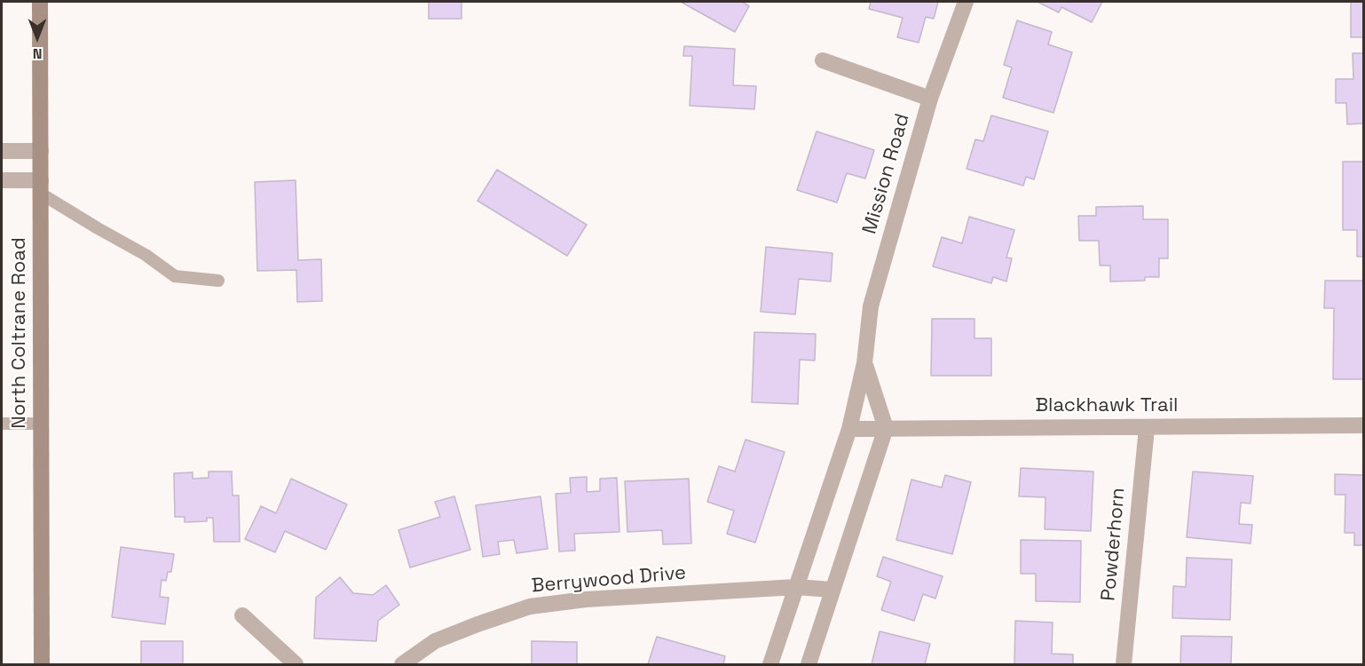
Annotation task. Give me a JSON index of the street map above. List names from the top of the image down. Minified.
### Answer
{"streets":{"street":["Mission Road","North Coltrane Road","Blackhawk Trail","Powderhorn","Berrywood Drive"]},"crossings":[["Mission Road","Blackhawk Trail"],["Mission Road","Berrywood Drive"],["Blackhawk Trail","Powderhorn"]],"north":"bottom"}
